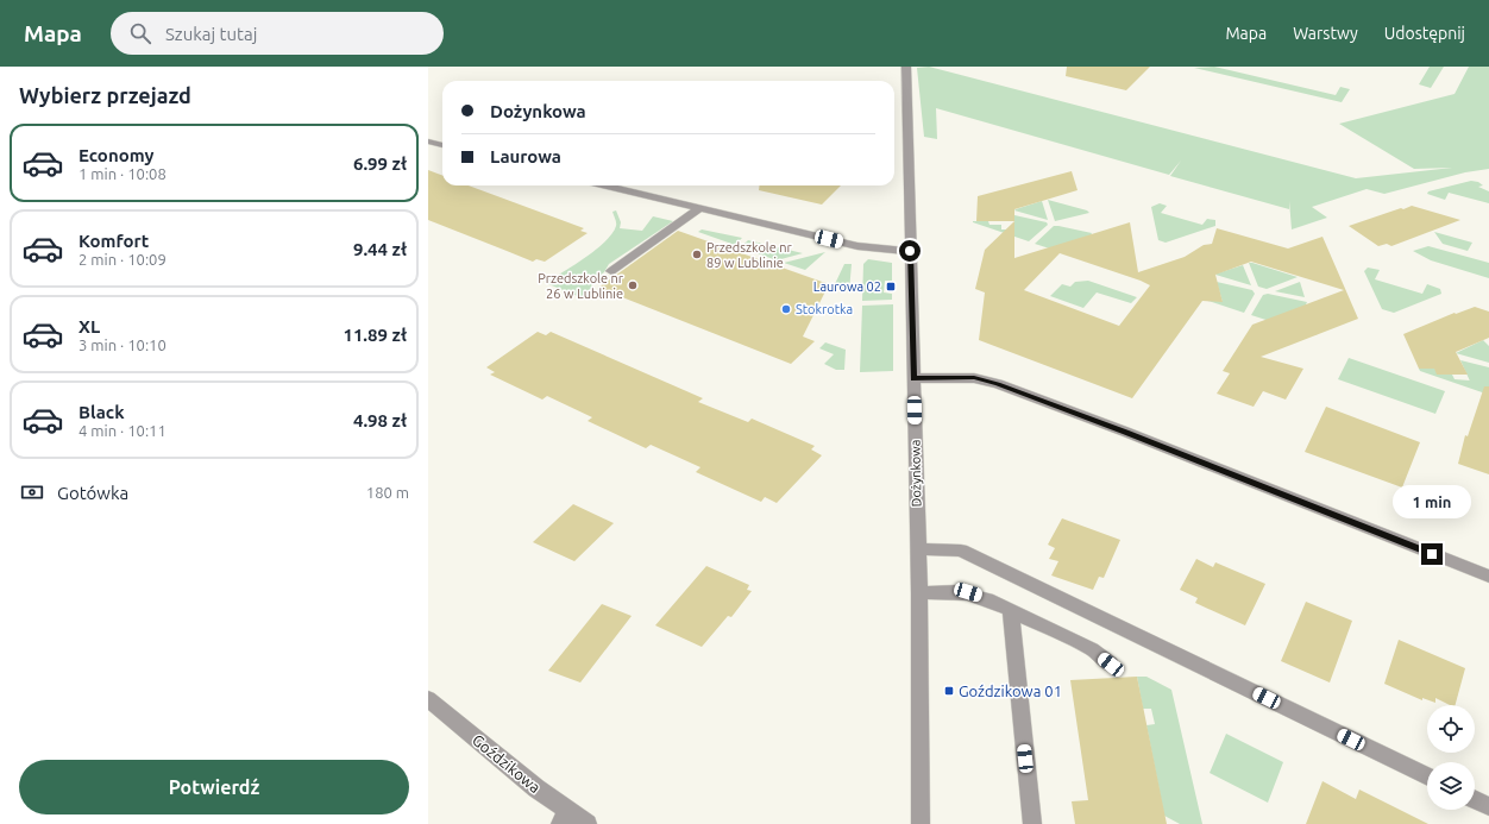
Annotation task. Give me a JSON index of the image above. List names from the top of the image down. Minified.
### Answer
{"streets":{"street":["Dożynkowa","Goździkowa"]},"places":{"other":["Przedszkole nr 89 w Lublinie","Przedszkole nr 26 w Lublinie","Stokrotka"],"transit":["Laurowa 02","Goździkowa 01"]},"page":{"header":"Mapa","search":"Szukaj tutaj","nav":["Mapa","Warstwy","Udostępnij"],"heading":"Wybierz przejazd","banner":["Dożynkowa","Laurowa"],"list":[{"name":"Economy","note":"1 min · 10:08","value":"6.99 zł"},{"name":"Komfort","note":"2 min · 10:09","value":"9.44 zł"},{"name":"XL","note":"3 min · 10:10","value":"11.89 zł"},{"name":"Black","note":"4 min · 10:11","value":"4.98 zł"}],"pay":["Gotówka","180 m"],"bubble":"1 min","buttons":"Potwierdź"}}
